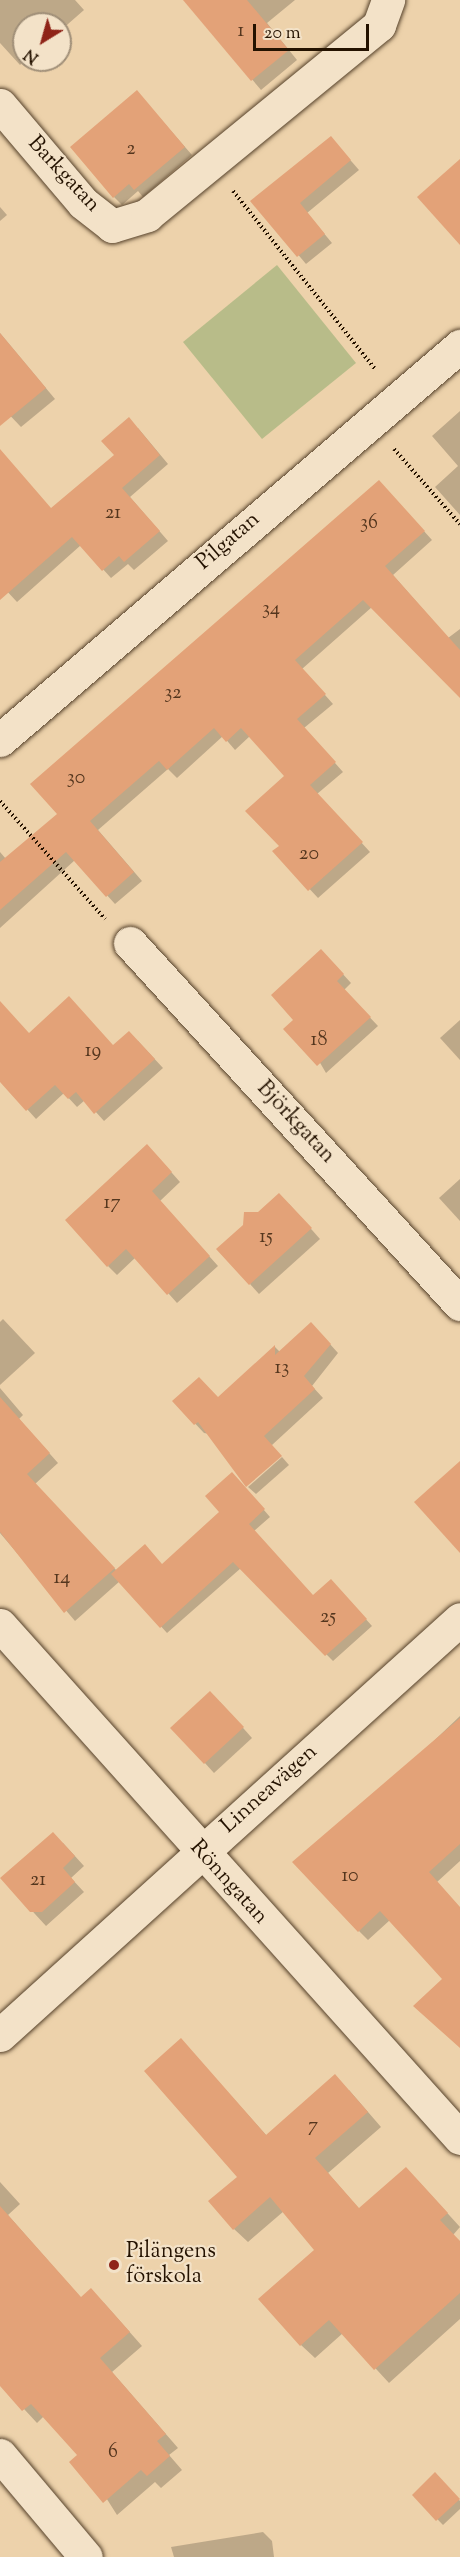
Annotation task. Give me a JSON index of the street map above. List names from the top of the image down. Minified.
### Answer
{"streets":{"street":["Barkgatan","Pilgatan","Björkgatan","Linneavägen","Rönngatan"]},"crossings":[["Linneavägen","Rönngatan"]],"places":["Pilängens förskola"],"house_numbers":["1","2","21","36","34","32","30","20","18","19","17","15","13","14","25","10","21","7","6"],"scale_bar":"20 m","north":"bottom left"}
